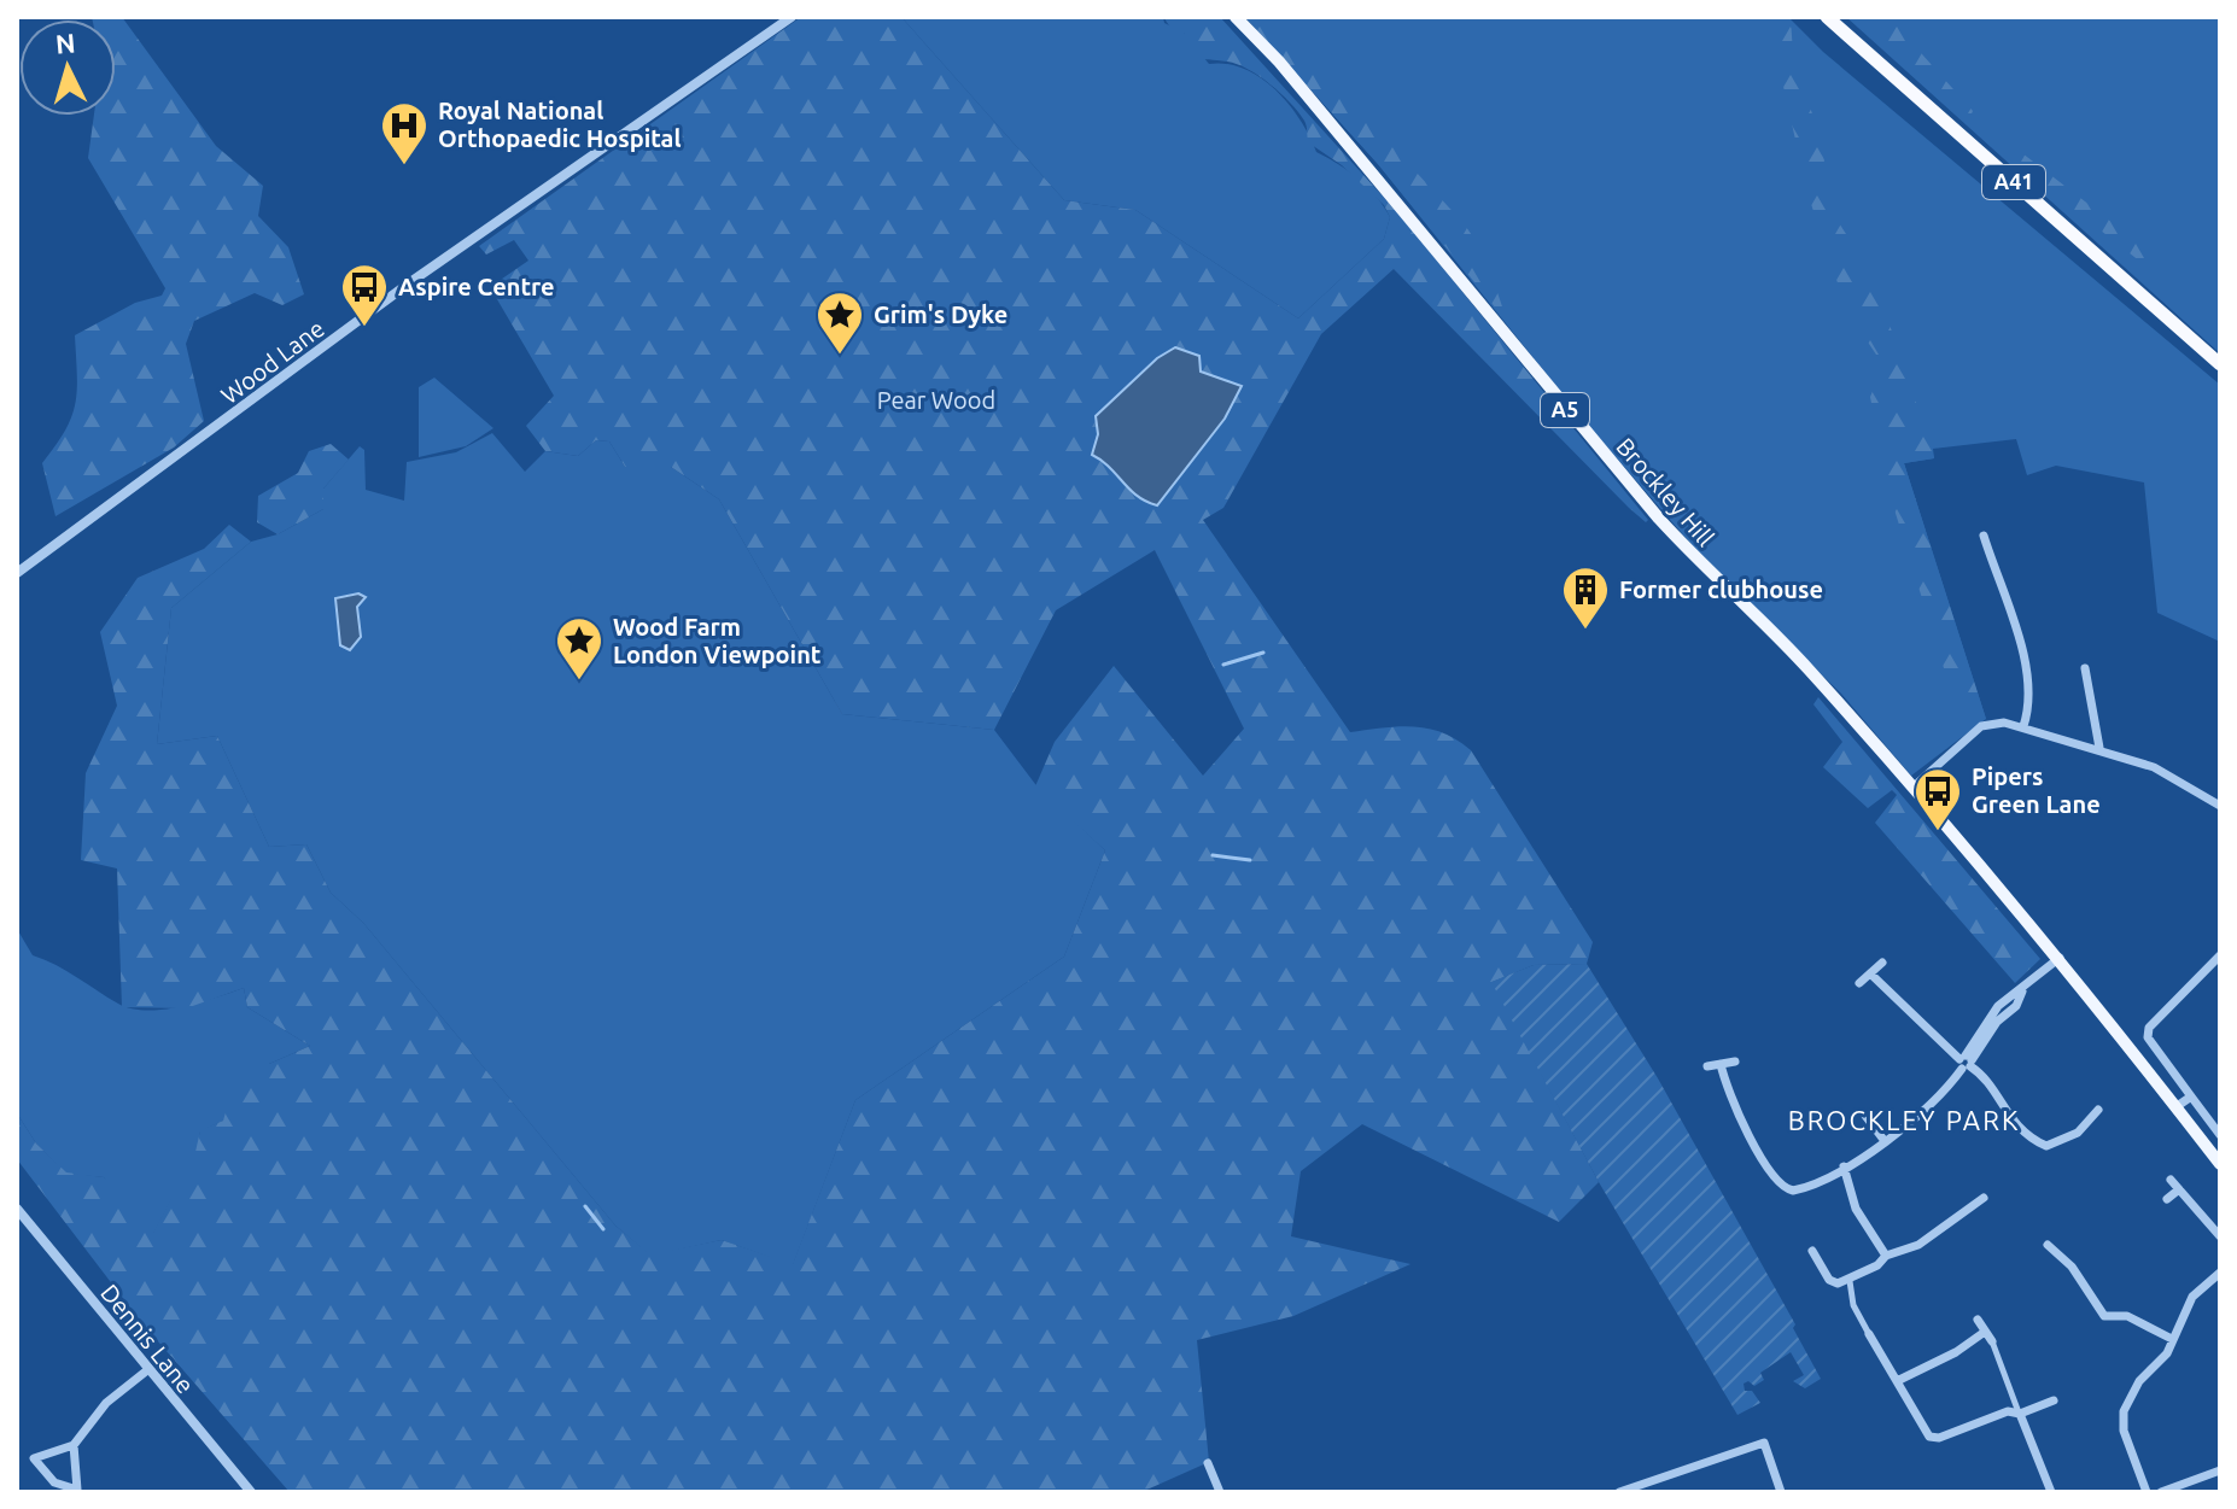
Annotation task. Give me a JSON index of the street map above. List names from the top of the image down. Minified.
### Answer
{"streets":{"highway":["A41"],"main road":["A5","Brockley Hill"],"street":["Wood Lane","Dennis Lane"]},"districts":["BROCKLEY PARK"],"parks":["Pear Wood"],"places":{"hospital":["Royal National Orthopaedic Hospital"],"bus stop":["Aspire Centre","Pipers Green Lane"],"place":["Grim's Dyke","Wood Farm London Viewpoint"],"building":["Former clubhouse"]},"north":"top"}
